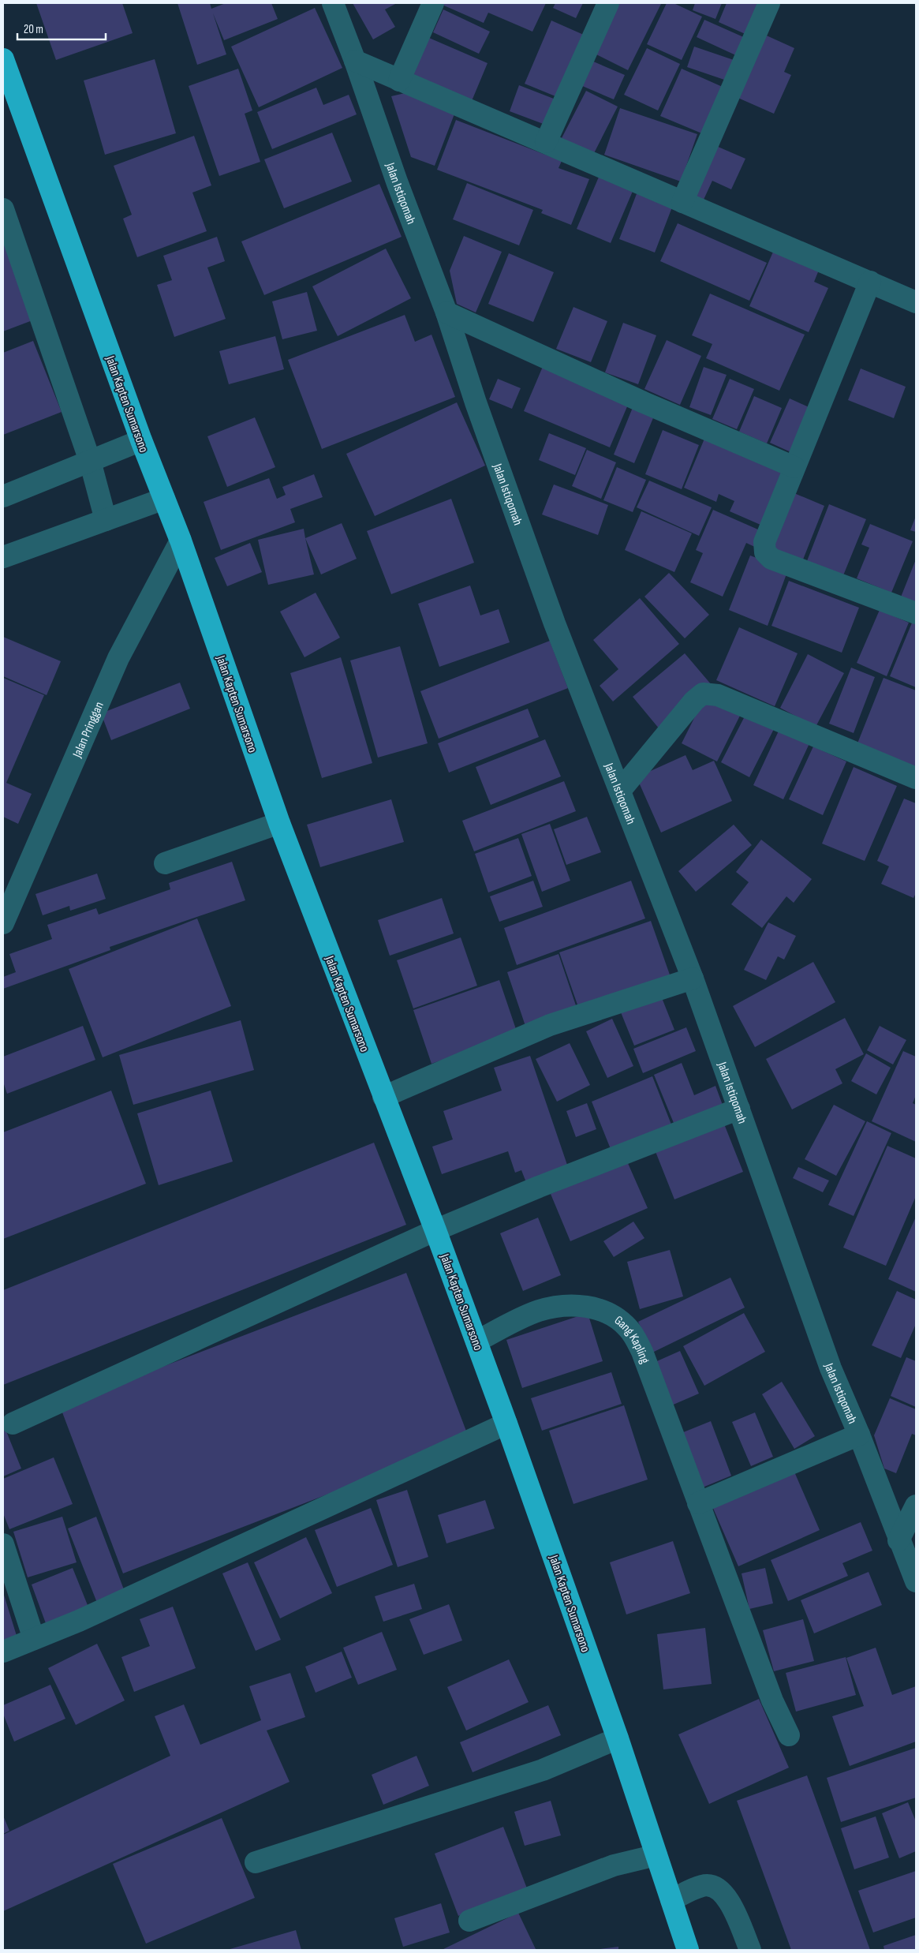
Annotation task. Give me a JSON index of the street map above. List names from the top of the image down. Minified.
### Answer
{"streets":{"highway":["Jalan Kapten Sumarsono"],"street":["Jalan Istiqomah","Jalan Pringgan","Gang Kapling"]},"crossings":[["Jalan Kapten Sumarsono","Jalan Pringgan"],["Jalan Kapten Sumarsono","Gang Kapling"]],"scale_bar":"20 m"}
